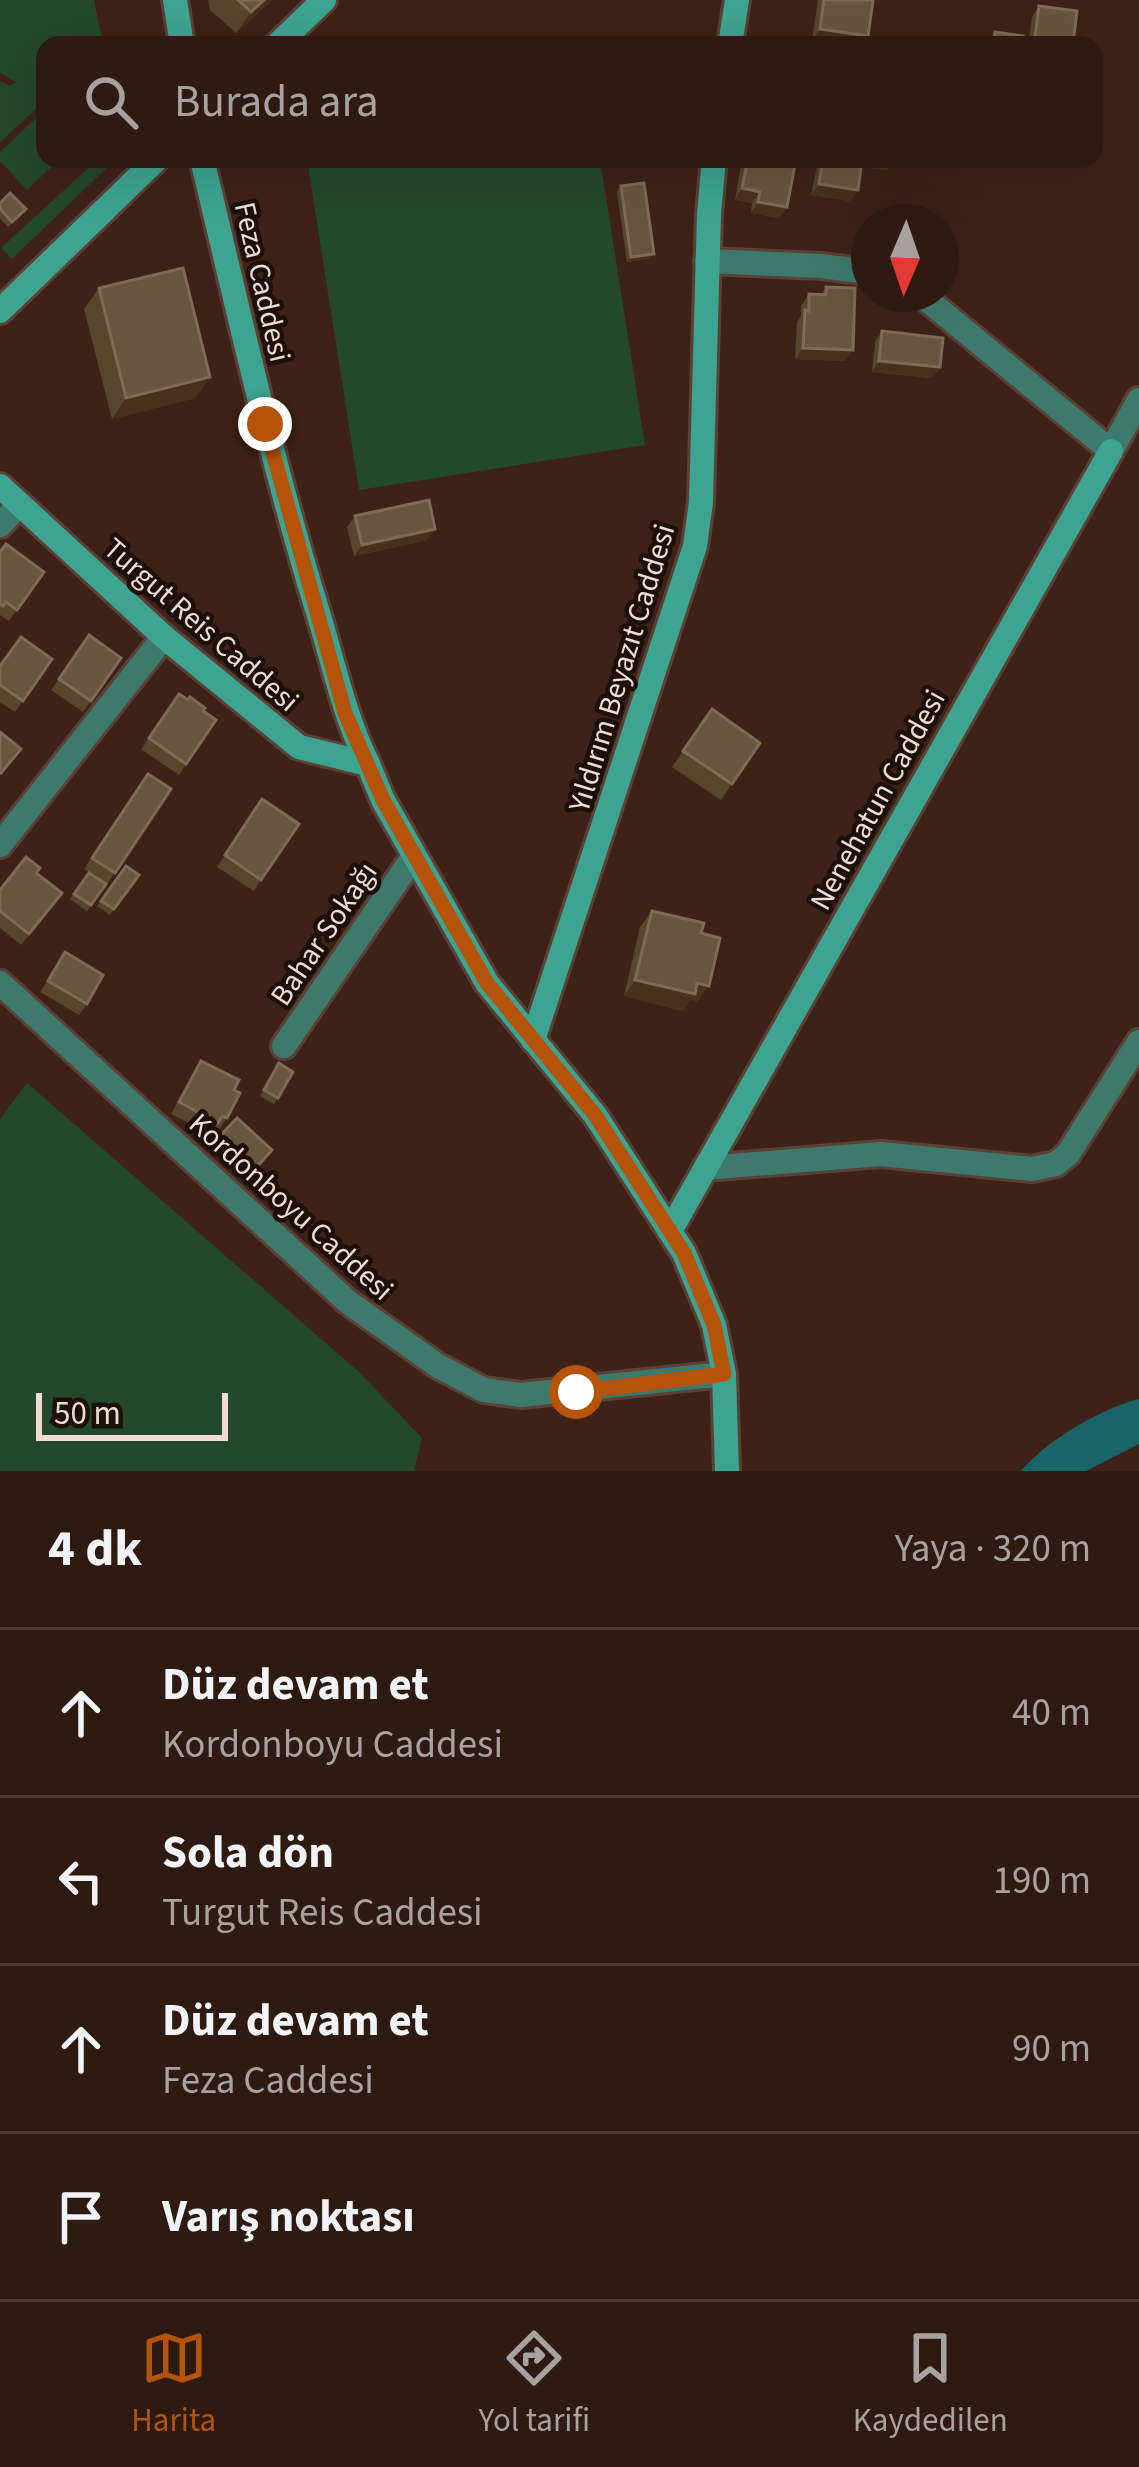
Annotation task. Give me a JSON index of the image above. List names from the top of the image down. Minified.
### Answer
{"streets":{"street":["Feza Caddesi","Turgut Reis Caddesi","Yıldırım Beyazıt Caddesi","Nenehatun Caddesi","Bahar Sokağı","Kordonboyu Caddesi"]},"crossings":[["Feza Caddesi","Turgut Reis Caddesi"]],"scale_bar":"50 m","north":"bottom","page":{"search":"Burada ara","scale":"50 m","heading":["4 dk","Yaya · 320 m"],"list":[["Düz devam et","Kordonboyu Caddesi","40 m"],["Sola dön","Turgut Reis Caddesi","190 m"],["Düz devam et","Feza Caddesi","90 m"],"Varış noktası"],"nav":["Harita","Yol tarifi","Kaydedilen"]}}
